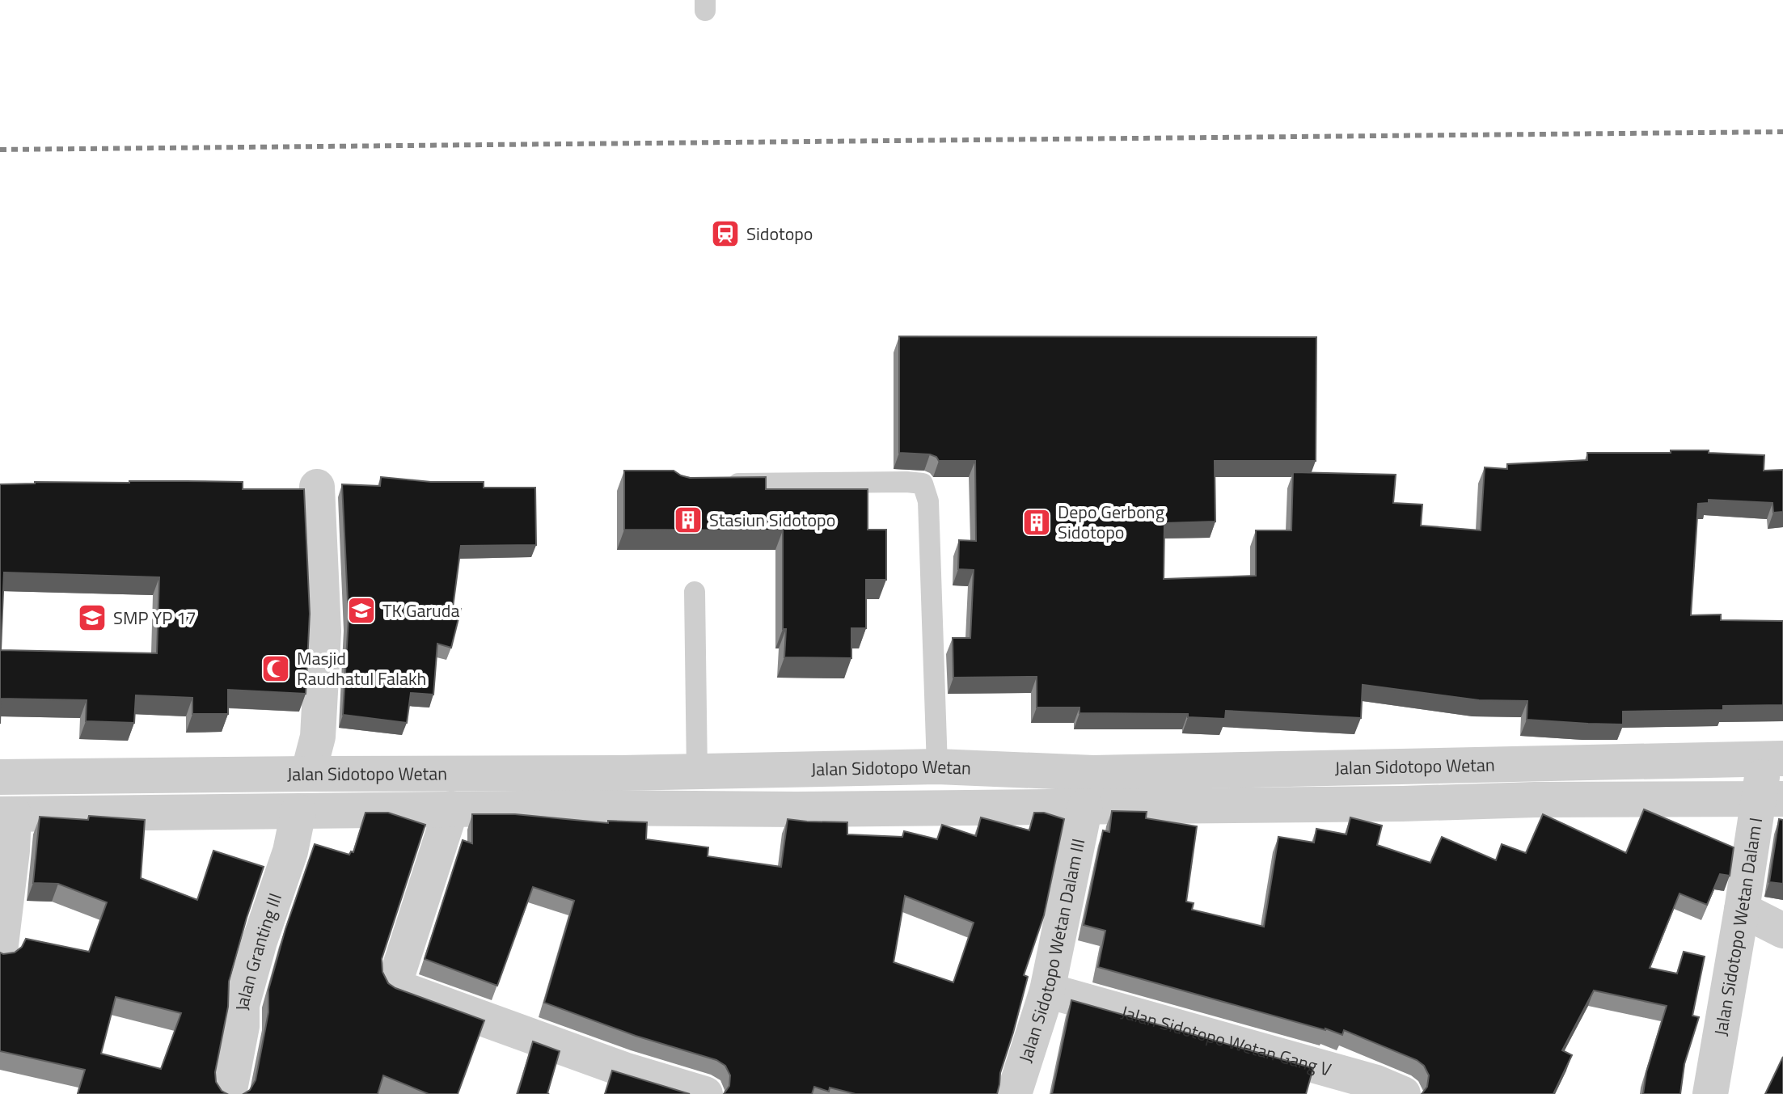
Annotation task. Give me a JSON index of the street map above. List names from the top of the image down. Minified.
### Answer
{"streets":{"street":["Jalan Sidotopo Wetan","Jalan Sidotopo Wetan Dalam I","Jalan Sidotopo Wetan Dalam III","Jalan Granting III","Jalan Sidotopo Wetan Gang V"]},"crossings":[["Jalan Sidotopo Wetan","Jalan Sidotopo Wetan Dalam I"],["Jalan Sidotopo Wetan","Jalan Sidotopo Wetan Dalam III"],["Jalan Sidotopo Wetan","Jalan Granting III"],["Jalan Sidotopo Wetan Dalam III","Jalan Sidotopo Wetan Gang V"]],"places":{"station":["Sidotopo"],"building":["Stasiun Sidotopo","Depo Gerbong Sidotopo"],"school or university":["TK Garuda","SMP YP 17"],"mosque":["Masjid Raudhatul Falakh"]}}
